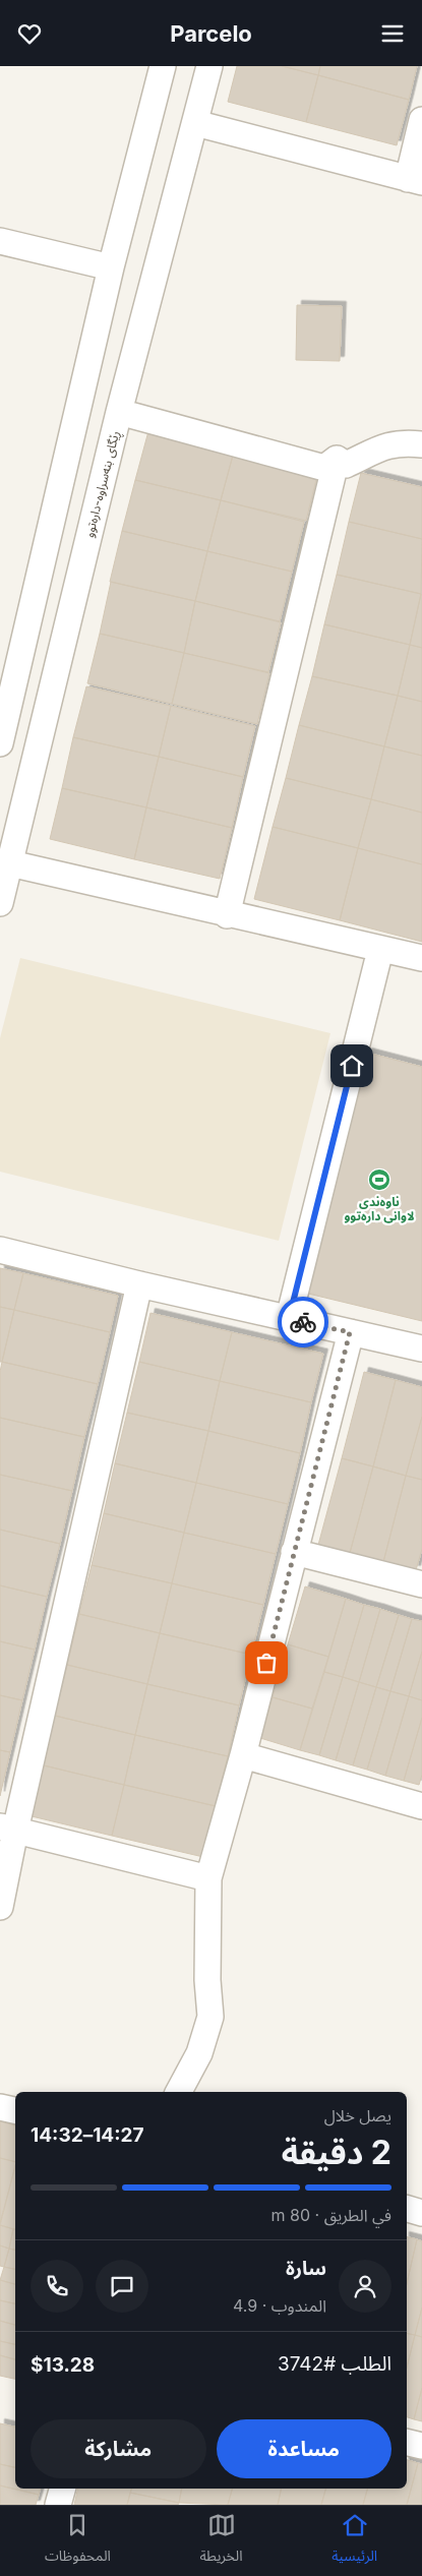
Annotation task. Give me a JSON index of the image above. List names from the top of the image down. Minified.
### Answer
{"streets":{"street":["ڕێگای بنەسراوە-دارەتوو"]},"places":{"sports":["ناوەندی لاوانی دارەتوو"]},"page":{"header":"Parcelo","heading":["2 دقيقة","يصل خلال","14:27–14:32"],"panel":["سارة","المندوب · 4.9","الطلب #3742","$13.28"],"bar":"في الطريق · 80 m","buttons":["مساعدة","مشاركة"],"tabs":["الرئيسية","الخريطة","المحفوظات"]}}
